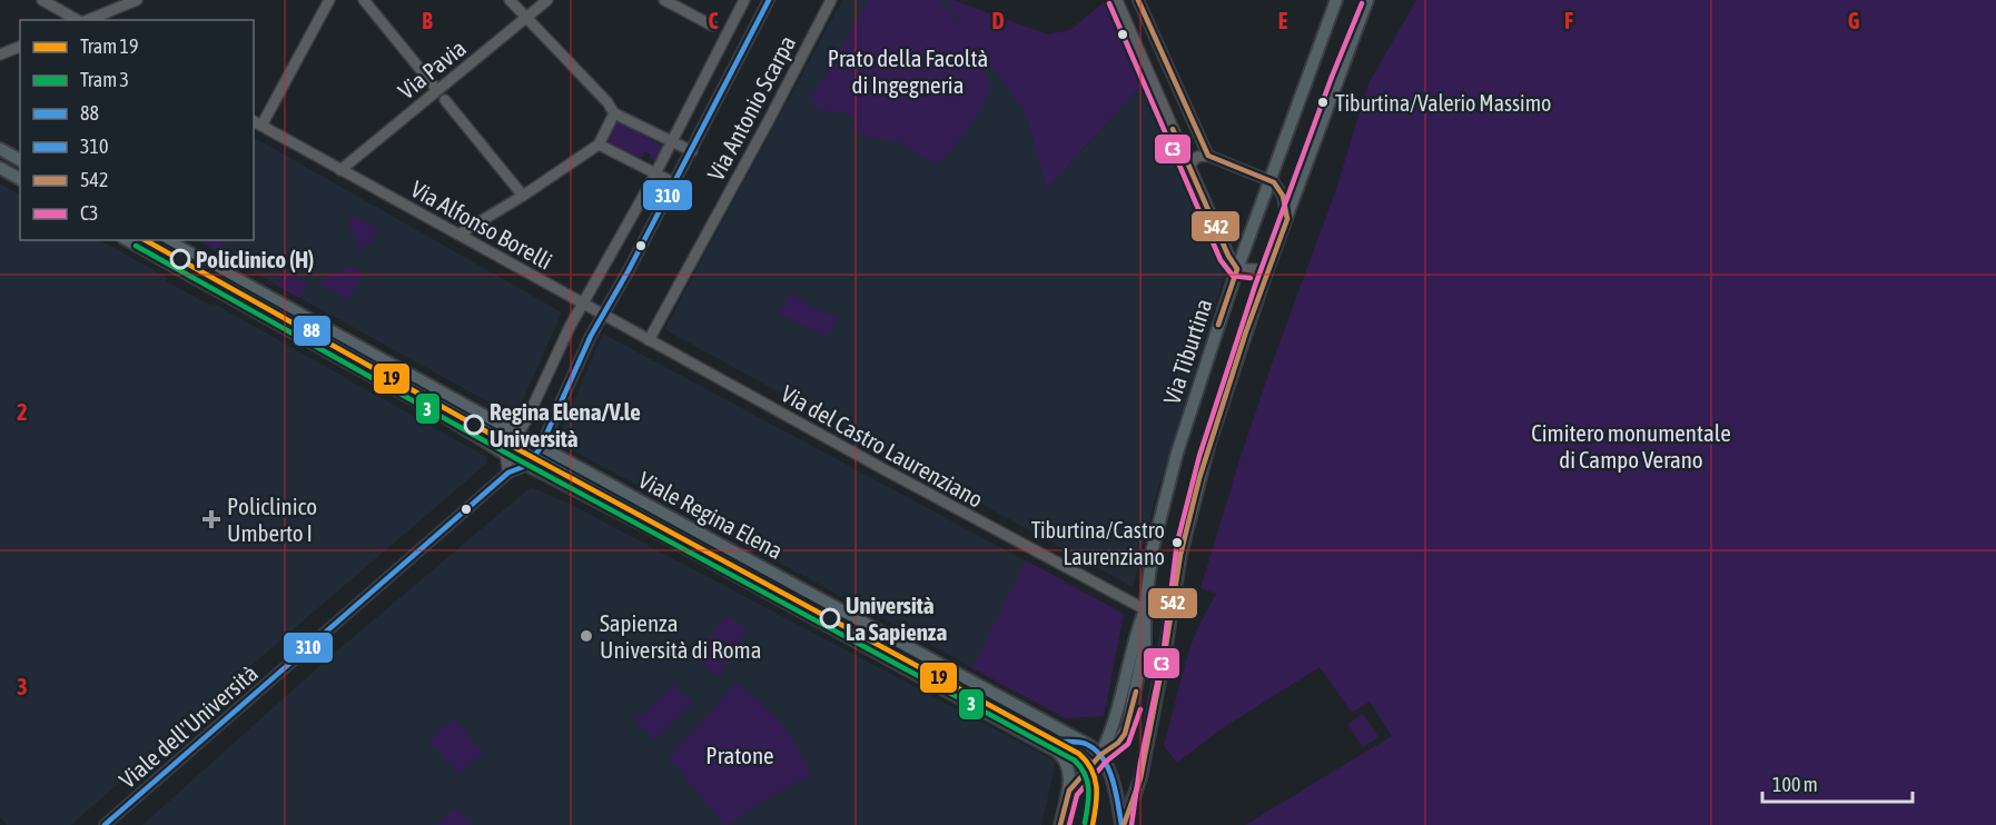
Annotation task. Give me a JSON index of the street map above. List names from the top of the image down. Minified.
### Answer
{"streets":{"main road":["Via Tiburtina","Viale Regina Elena"],"street":["Via Pavia","Via Antonio Scarpa","Via Alfonso Borelli","Via del Castro Laurenziano","Viale dell'Università"]},"crossings":[["Via Pavia","Via Alfonso Borelli"],["Via Antonio Scarpa","Via del Castro Laurenziano"],["Via Alfonso Borelli","Via del Castro Laurenziano"],["Via Tiburtina","Via del Castro Laurenziano"],["Via Tiburtina","Viale Regina Elena"],["Viale Regina Elena","Viale dell'Università"]],"parks":["Prato della Facoltà di Ingegneria","Cimitero monumentale di Campo Verano","Pratone"],"places":{"other":["Tiburtina/Valerio Massimo","Policlinico (H)","Regina Elena/V.le Università","Tiburtina/Castro Laurenziano","Università La Sapienza","Sapienza Università di Roma"],"health":["Policlinico Umberto I"]},"lines":["transit line 310","transit line 542","transit line C3","tram line 19","transit line 88","tram line 3"],"legend":["Tram 19","Tram 3","88","310","542","C3"],"scale_bar":"100 m","grid":{"columns":["B","C","D","E","F","G"],"rows":["2","3"]}}
